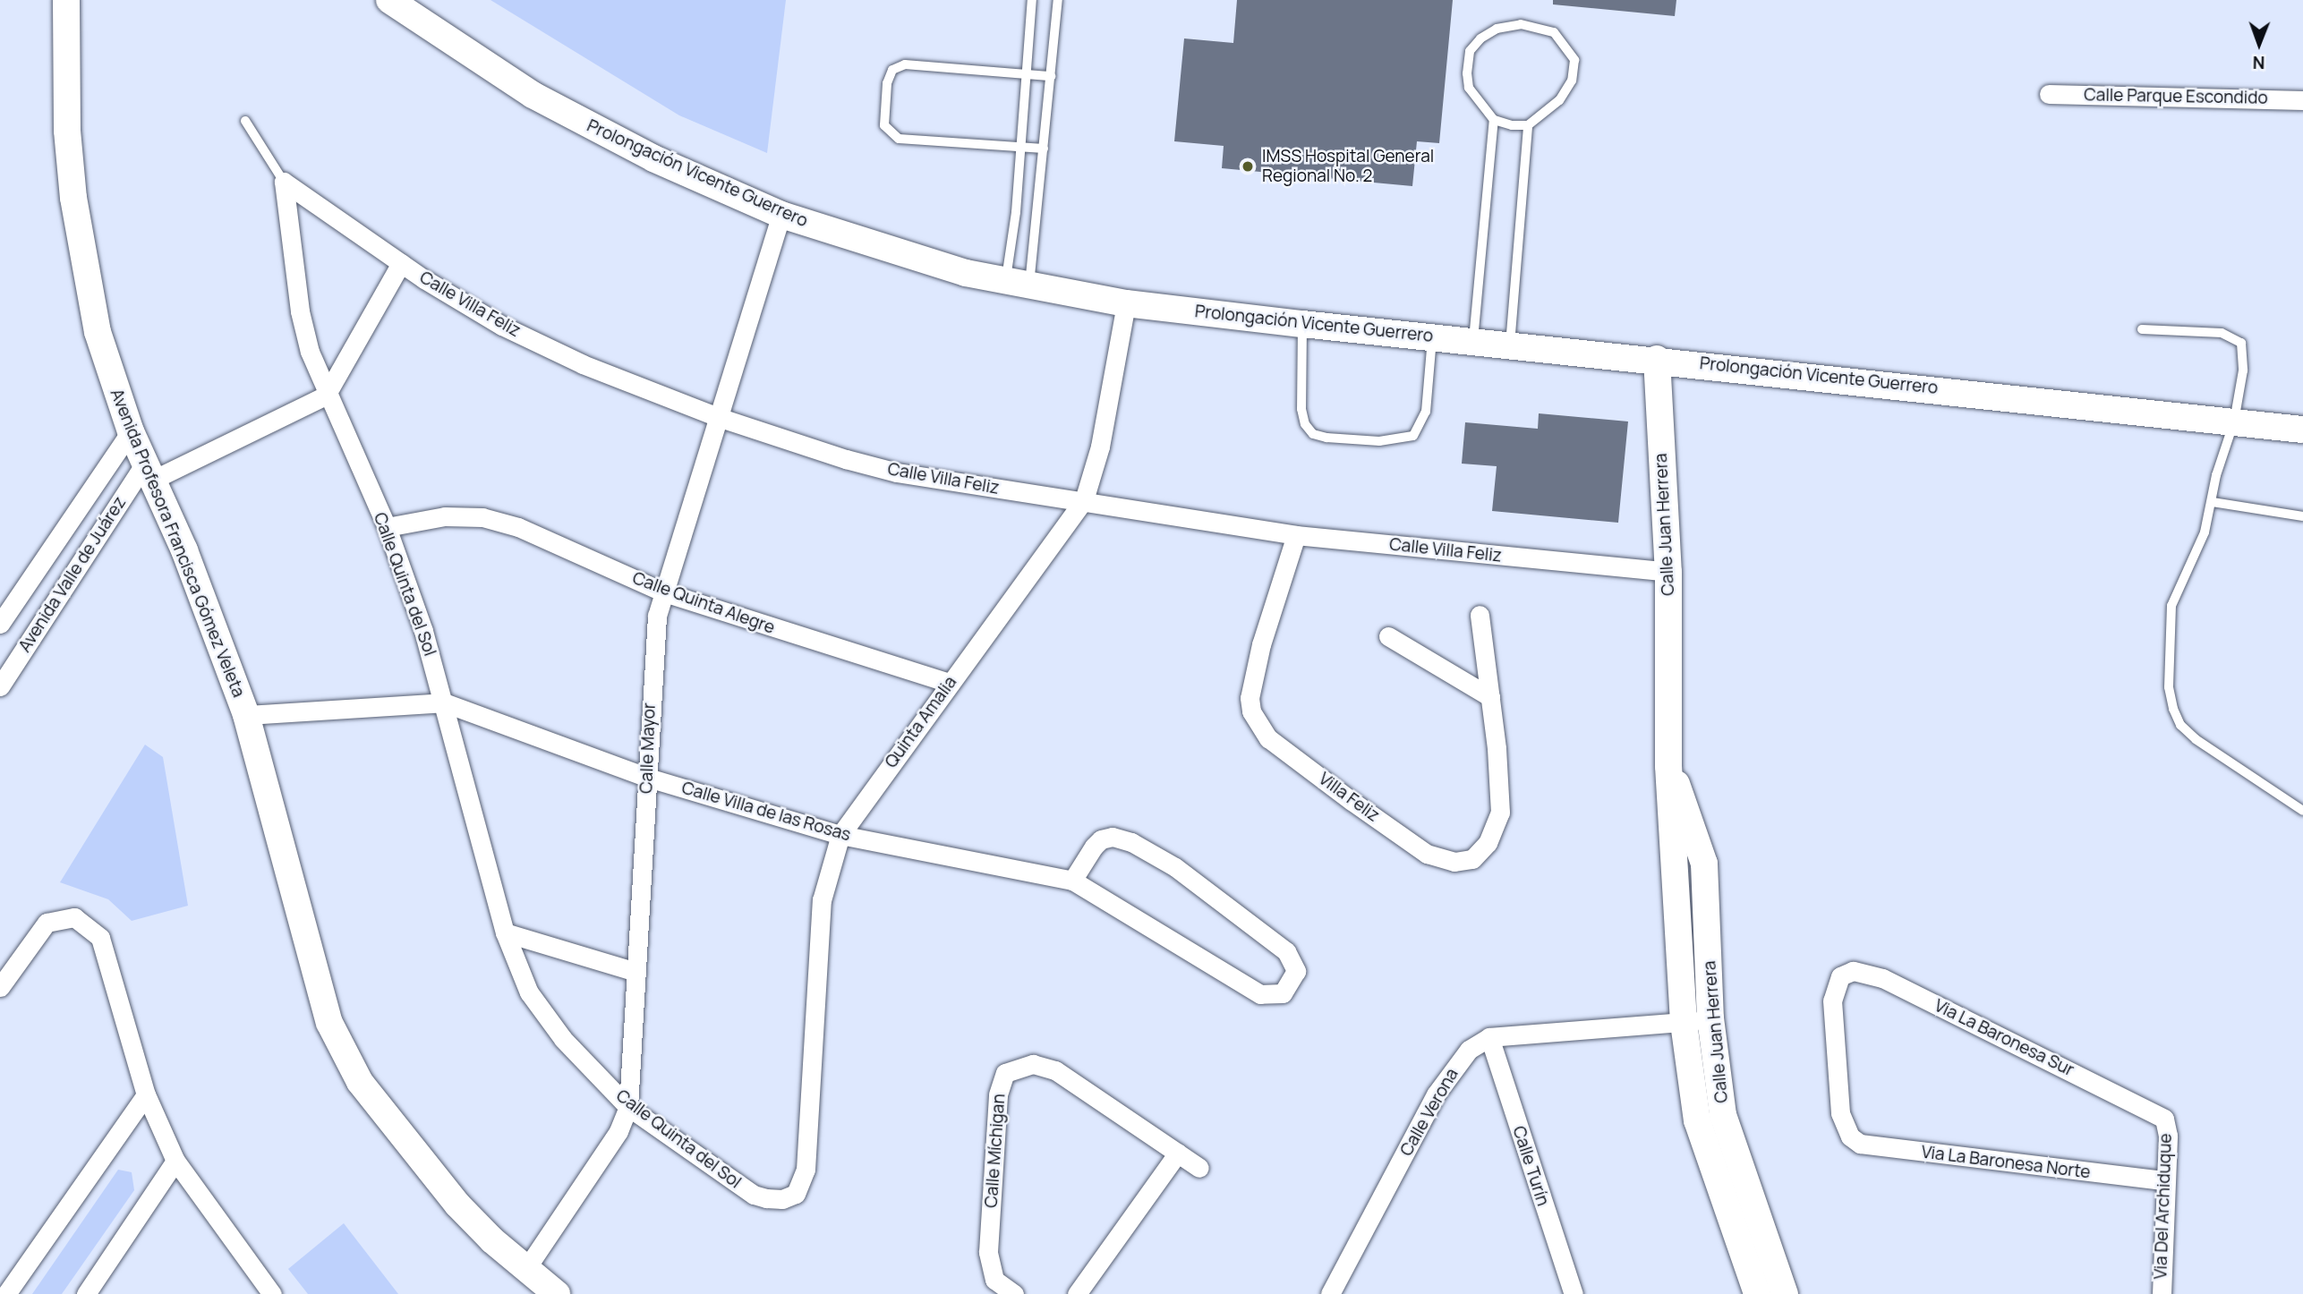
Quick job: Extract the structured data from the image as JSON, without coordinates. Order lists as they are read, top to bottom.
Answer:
{
  "streets": {
    "street": [
      "Calle Parque Escondido",
      "Prolongación Vicente Guerrero",
      "Calle Villa Feliz",
      "Calle Juan Herrera",
      "Avenida Profesora Francisca Gómez Veleta",
      "Avenida Valle de Juárez",
      "Calle Quinta del Sol",
      "Calle Quinta Alegre",
      "Quinta Amalia",
      "Calle Mayor",
      "Villa Feliz",
      "Calle Villa de las Rosas",
      "Via La Baronesa Sur",
      "Calle Verona",
      "Calle Míchigan",
      "Via La Baronesa Norte",
      "Calle Turín",
      "Via Del Archiduque"
    ]
  },
  "crossings": [
    ["Prolongación Vicente Guerrero", "Calle Juan Herrera"],
    ["Prolongación Vicente Guerrero", "Quinta Amalia"],
    ["Prolongación Vicente Guerrero", "Calle Mayor"],
    ["Calle Villa Feliz", "Calle Juan Herrera"],
    ["Calle Villa Feliz", "Calle Quinta del Sol"],
    ["Calle Villa Feliz", "Quinta Amalia"],
    ["Calle Villa Feliz", "Calle Mayor"],
    ["Calle Villa Feliz", "Villa Feliz"],
    ["Avenida Profesora Francisca Gómez Veleta", "Avenida Valle de Juárez"],
    ["Avenida Profesora Francisca Gómez Veleta", "Calle Mayor"],
    ["Avenida Profesora Francisca Gómez Veleta", "Calle Villa de las Rosas"],
    ["Calle Quinta del Sol", "Calle Quinta Alegre"],
    ["Calle Quinta del Sol", "Quinta Amalia"],
    ["Calle Quinta del Sol", "Calle Mayor"],
    ["Calle Quinta del Sol", "Calle Villa de las Rosas"],
    ["Calle Quinta Alegre", "Quinta Amalia"],
    ["Calle Quinta Alegre", "Calle Mayor"],
    ["Quinta Amalia", "Calle Villa de las Rosas"],
    ["Calle Mayor", "Calle Villa de las Rosas"],
    ["Via La Baronesa Sur", "Via La Baronesa Norte"],
    ["Via La Baronesa Sur", "Via Del Archiduque"],
    ["Calle Verona", "Calle Turín"],
    ["Via La Baronesa Norte", "Via Del Archiduque"]
  ],
  "places": ["IMSS Hospital General Regional No. 2"],
  "north": "bottom"
}
